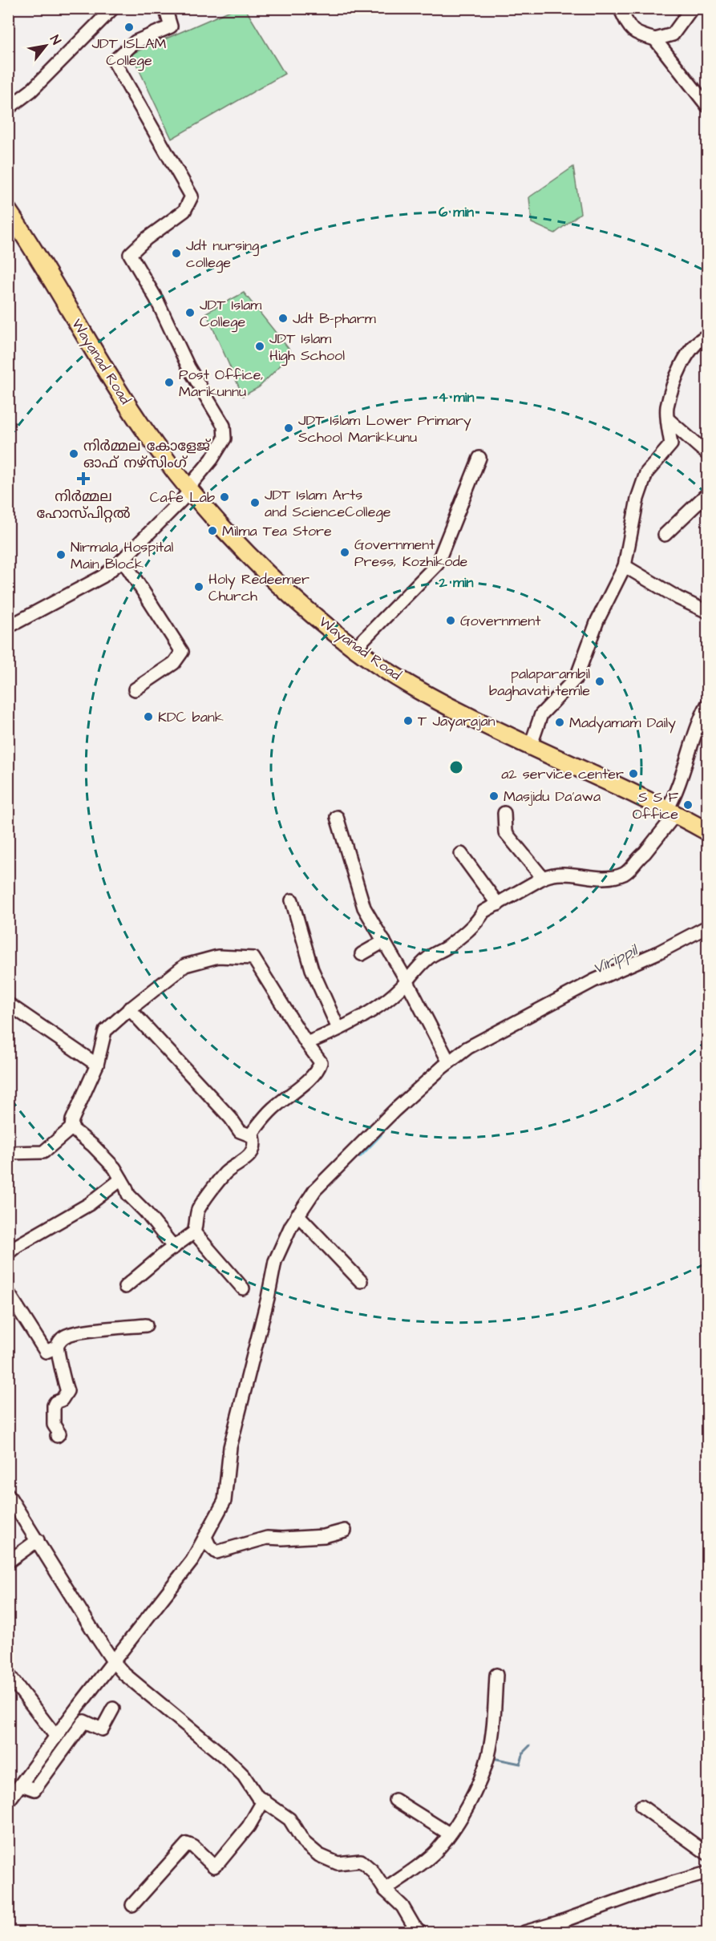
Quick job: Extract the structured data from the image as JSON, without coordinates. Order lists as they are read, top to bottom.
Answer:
{
  "streets": {
    "highway": ["Wayanad Road"]
  },
  "water": ["Virippil"],
  "places": {
    "other": [
      "JDT ISLAM College",
      "Jdt nursing college",
      "JDT Islam College",
      "Jdt B-pharm",
      "JDT Islam High School",
      "Post Office, Marikunnu",
      "JDT Islam Lower Primary School Marikkunu",
      "നിർമ്മല കോളേജ് ഓഫ് നഴ്സിംഗ്",
      "Cafe Lab",
      "JDT Islam Arts and ScienceCollege",
      "Milma Tea Store",
      "Government Press, Kozhikode",
      "Nirmala Hospital Main Block",
      "Holy Redeemer Church",
      "Government",
      "palaparambil baghavati temle",
      "KDC bank",
      "T Jayarajan",
      "Madyamam Daily",
      "a2 service center",
      "Masjidu Da'awa",
      "S S F Office"
    ],
    "health": ["നിർമ്മല ഹോസ്പിറ്റൽ"]
  },
  "north": "top right",
  "rings": ["6 min", "4 min", "2 min"]
}
